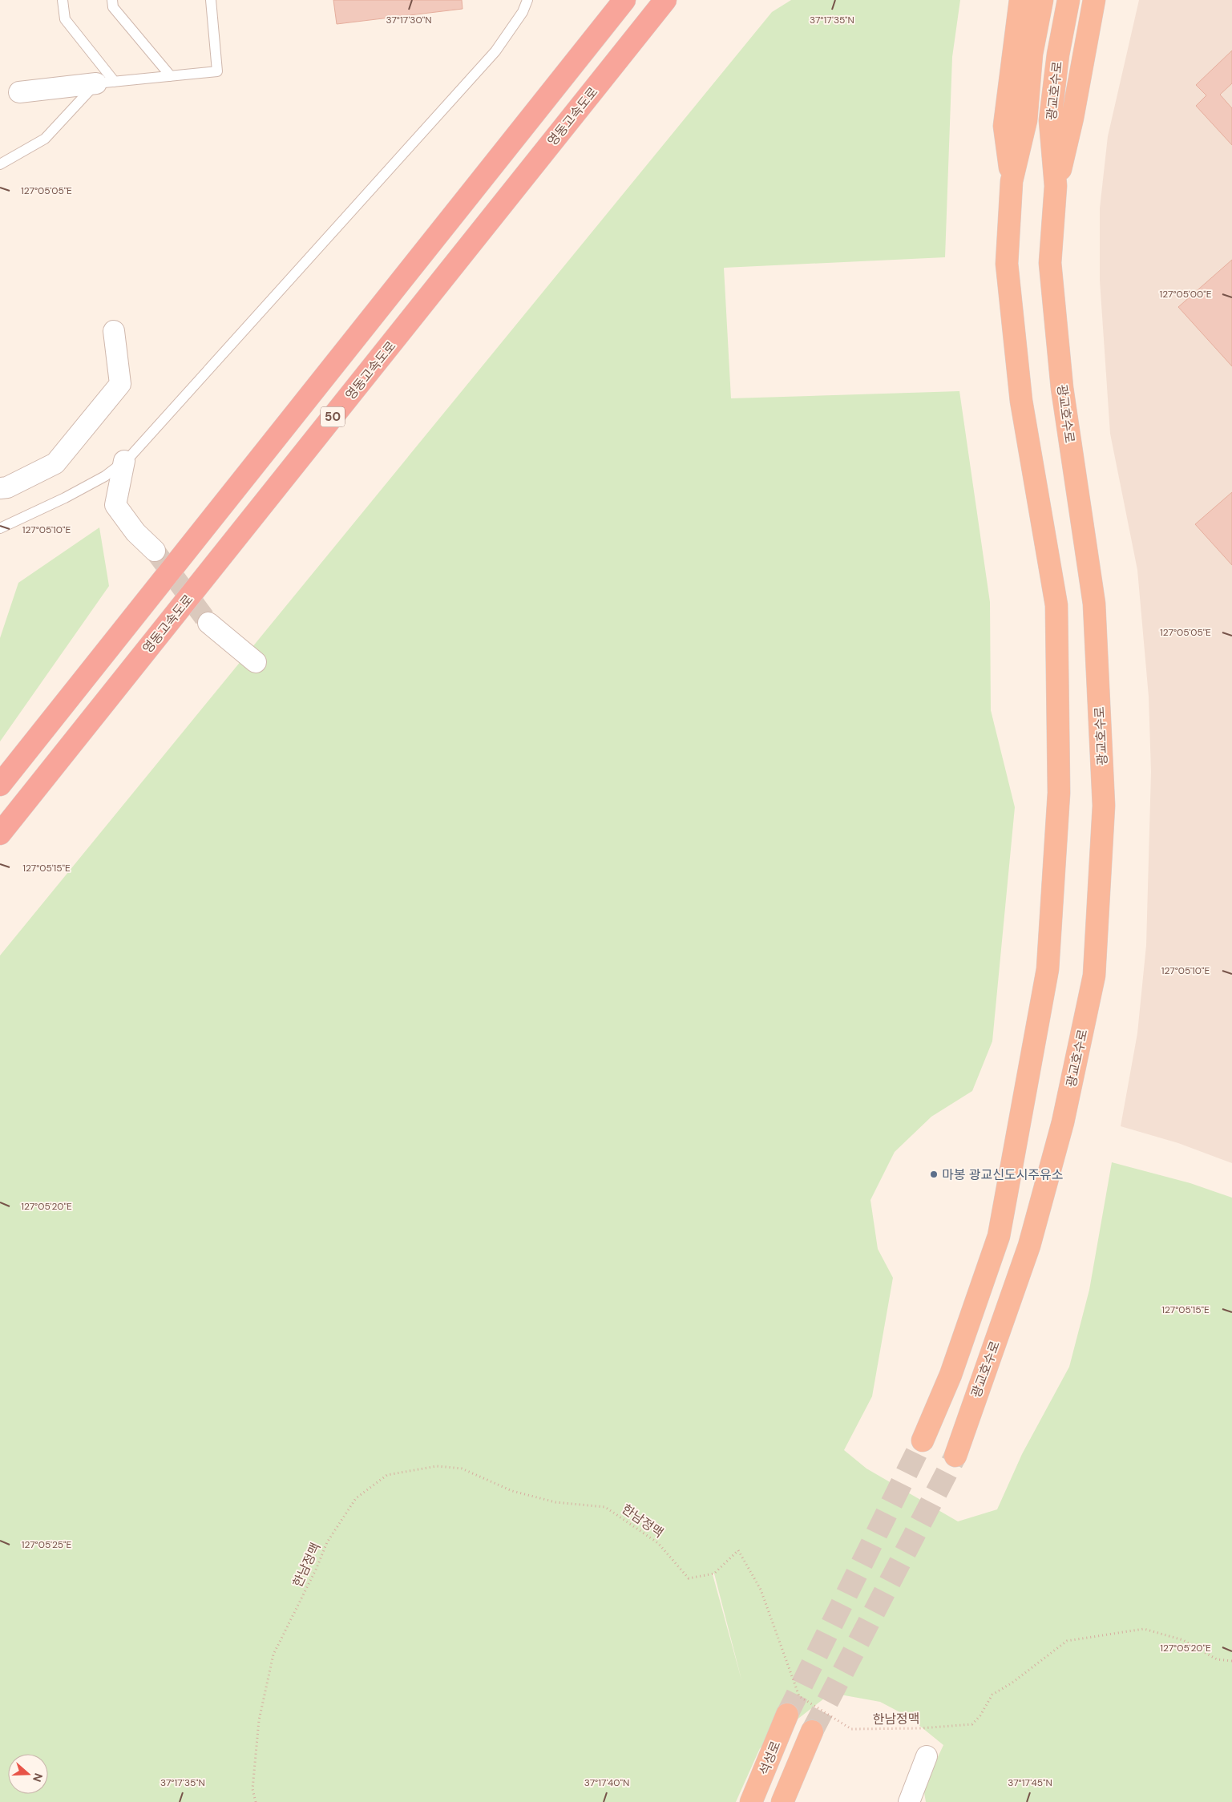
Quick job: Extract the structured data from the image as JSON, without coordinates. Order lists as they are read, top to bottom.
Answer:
{
  "streets": {
    "highway": [
      "광교호수로",
      "영동고속도로",
      "50",
      "석성로"
    ],
    "path": ["한남정맥"]
  },
  "places": ["마봉 광교신도시주유소"],
  "north": "right",
  "coordinates": [
    "37°17'30\"N",
    "37°17'35\"N",
    "127°05'05\"E",
    "127°05'00\"E",
    "127°05'10\"E",
    "127°05'15\"E",
    "127°05'20\"E",
    "127°05'25\"E",
    "37°17'40\"N",
    "37°17'45\"N"
  ]
}
